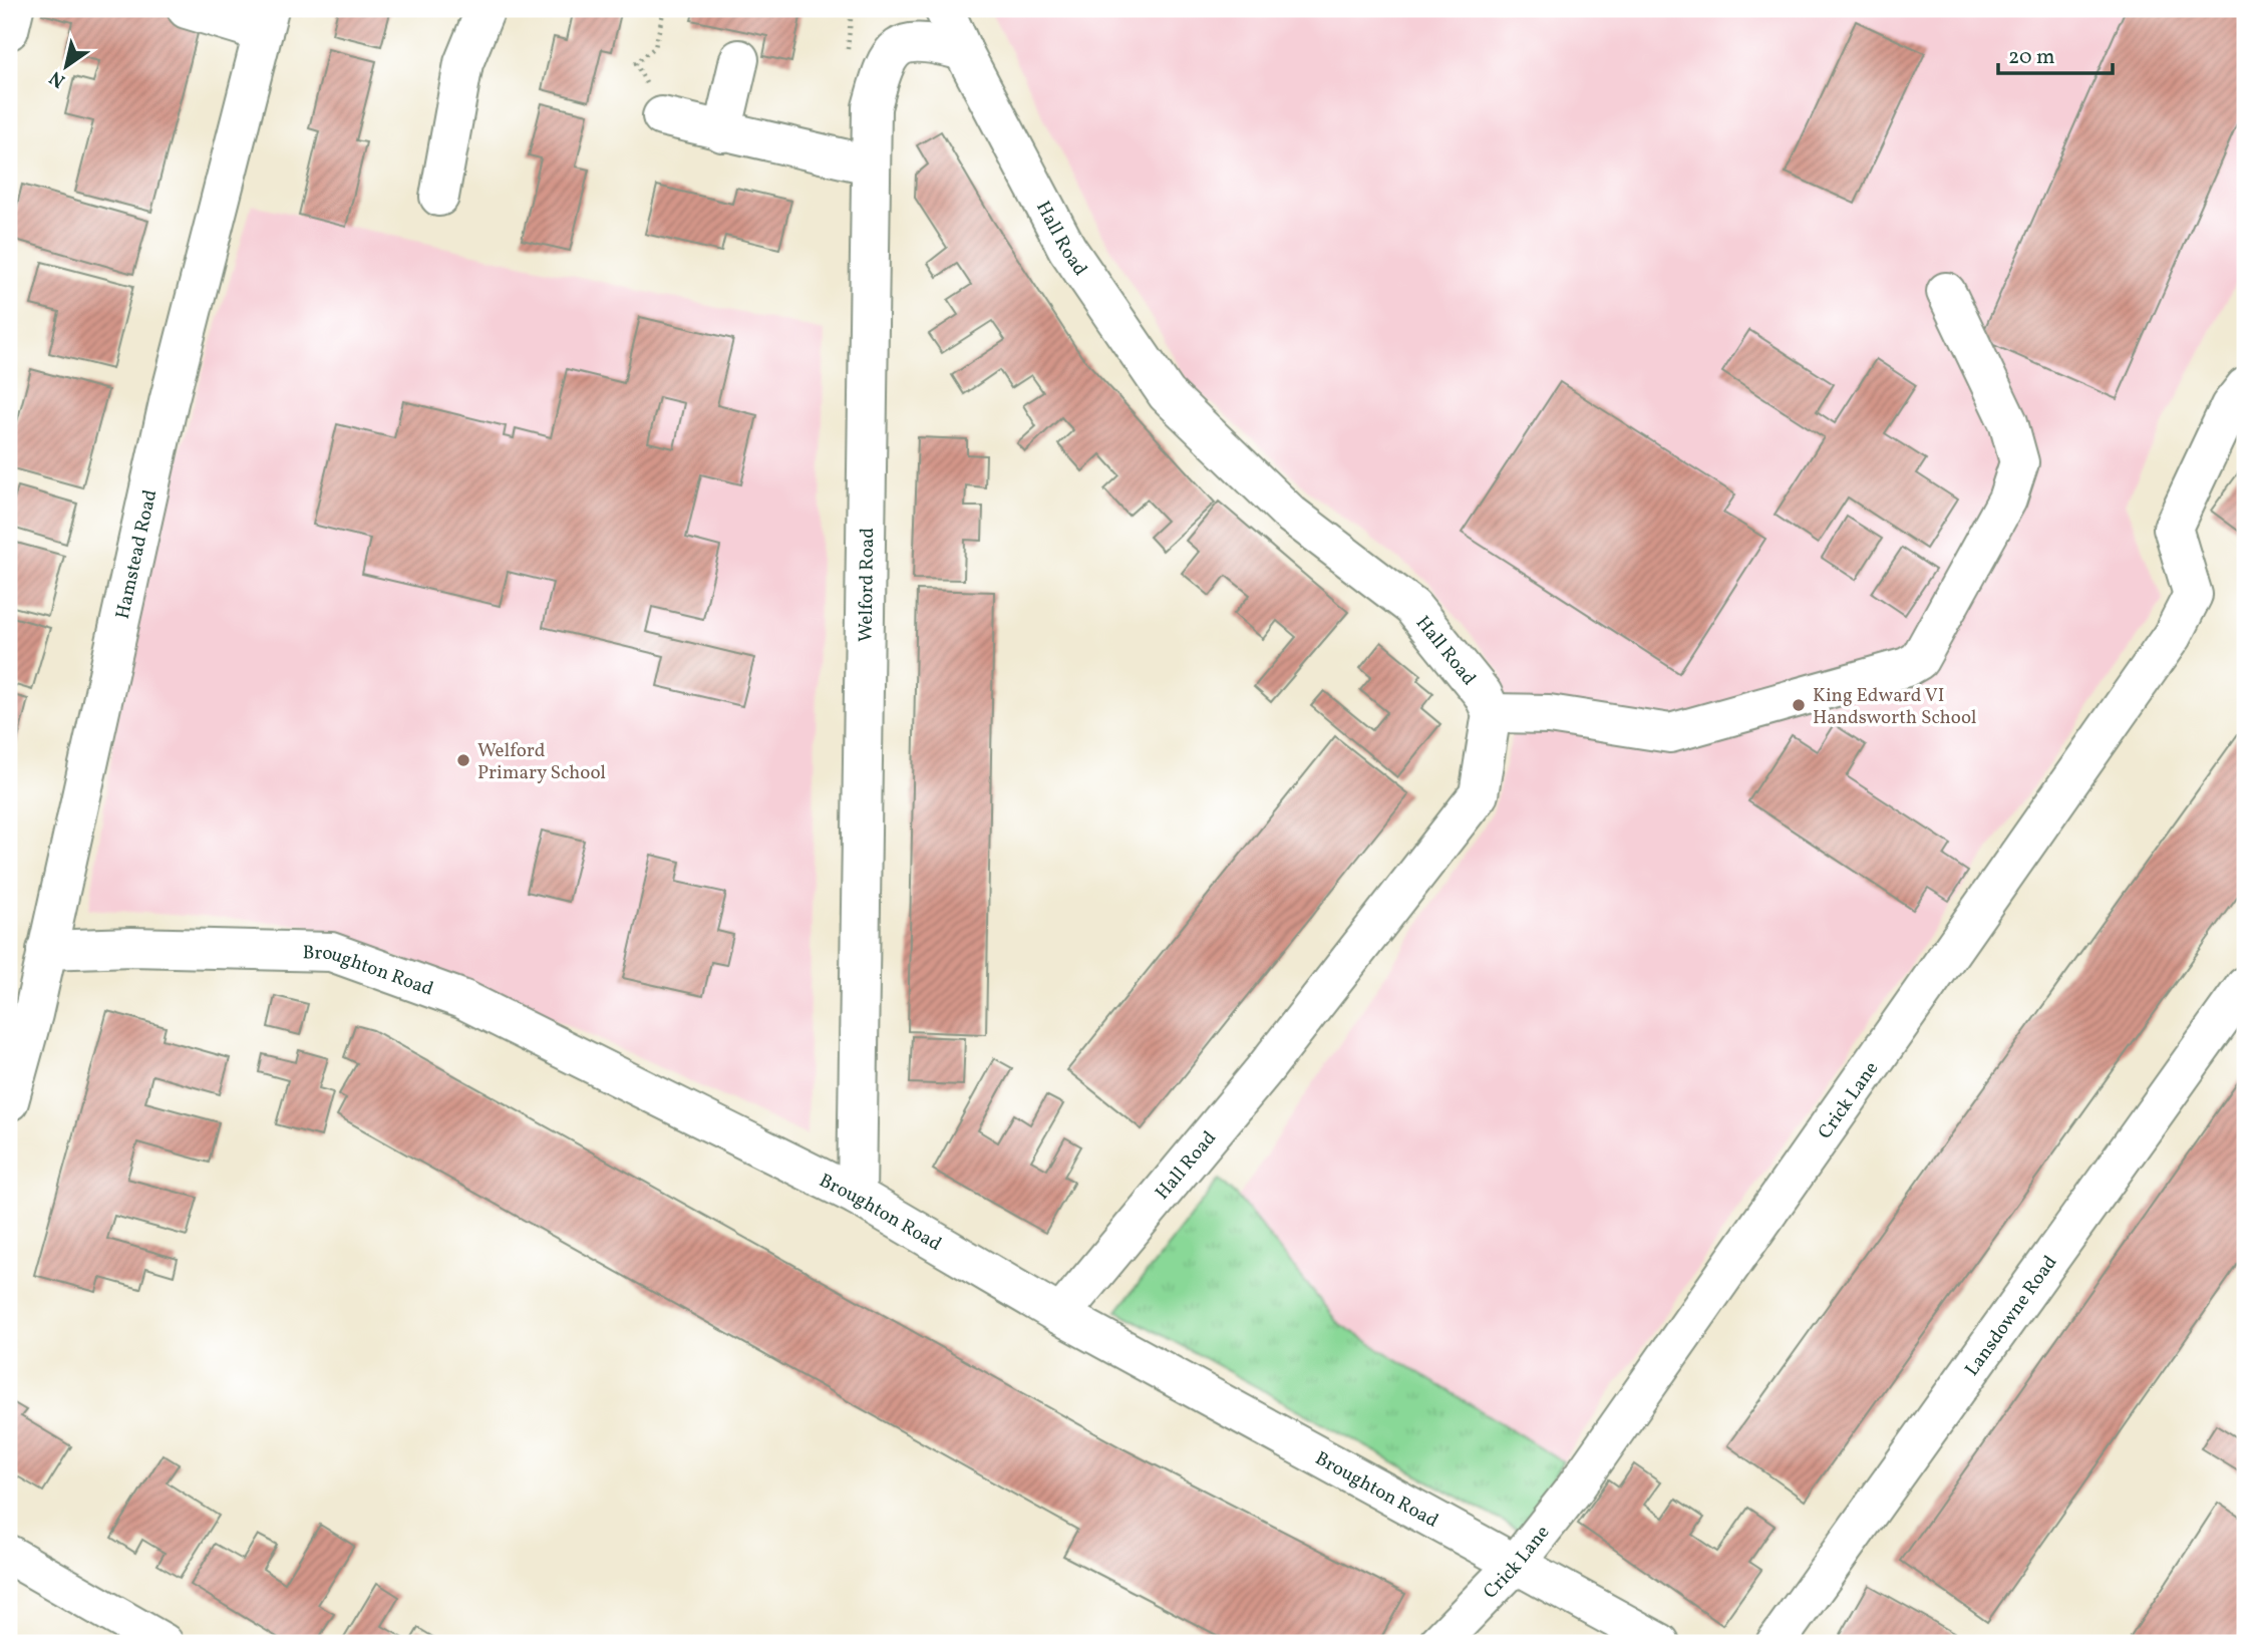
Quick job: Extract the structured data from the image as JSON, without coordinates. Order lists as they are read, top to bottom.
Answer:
{
  "streets": {
    "street": [
      "Hall Road",
      "Hamstead Road",
      "Welford Road",
      "Broughton Road",
      "Crick Lane",
      "Lansdowne Road"
    ]
  },
  "crossings": [
    ["Hall Road", "Welford Road"],
    ["Hall Road", "Broughton Road"],
    ["Hamstead Road", "Broughton Road"],
    ["Welford Road", "Broughton Road"],
    ["Broughton Road", "Crick Lane"]
  ],
  "places": ["King Edward VI Handsworth School", "Welford Primary School"],
  "scale_bar": "20 m",
  "north": "bottom left"
}
